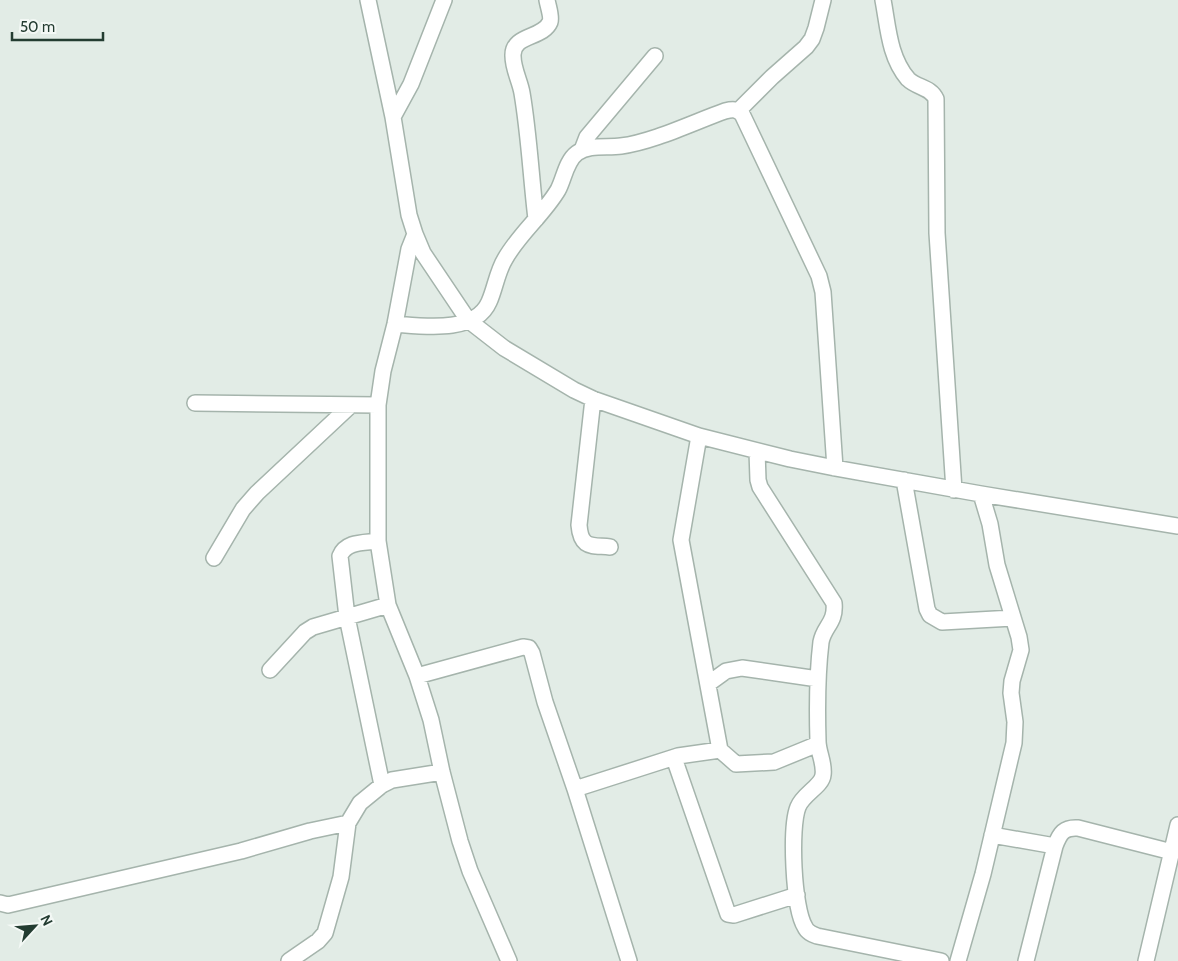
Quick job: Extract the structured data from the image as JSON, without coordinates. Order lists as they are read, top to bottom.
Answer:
{
  "scale_bar": "50 m",
  "north": "top right"
}
